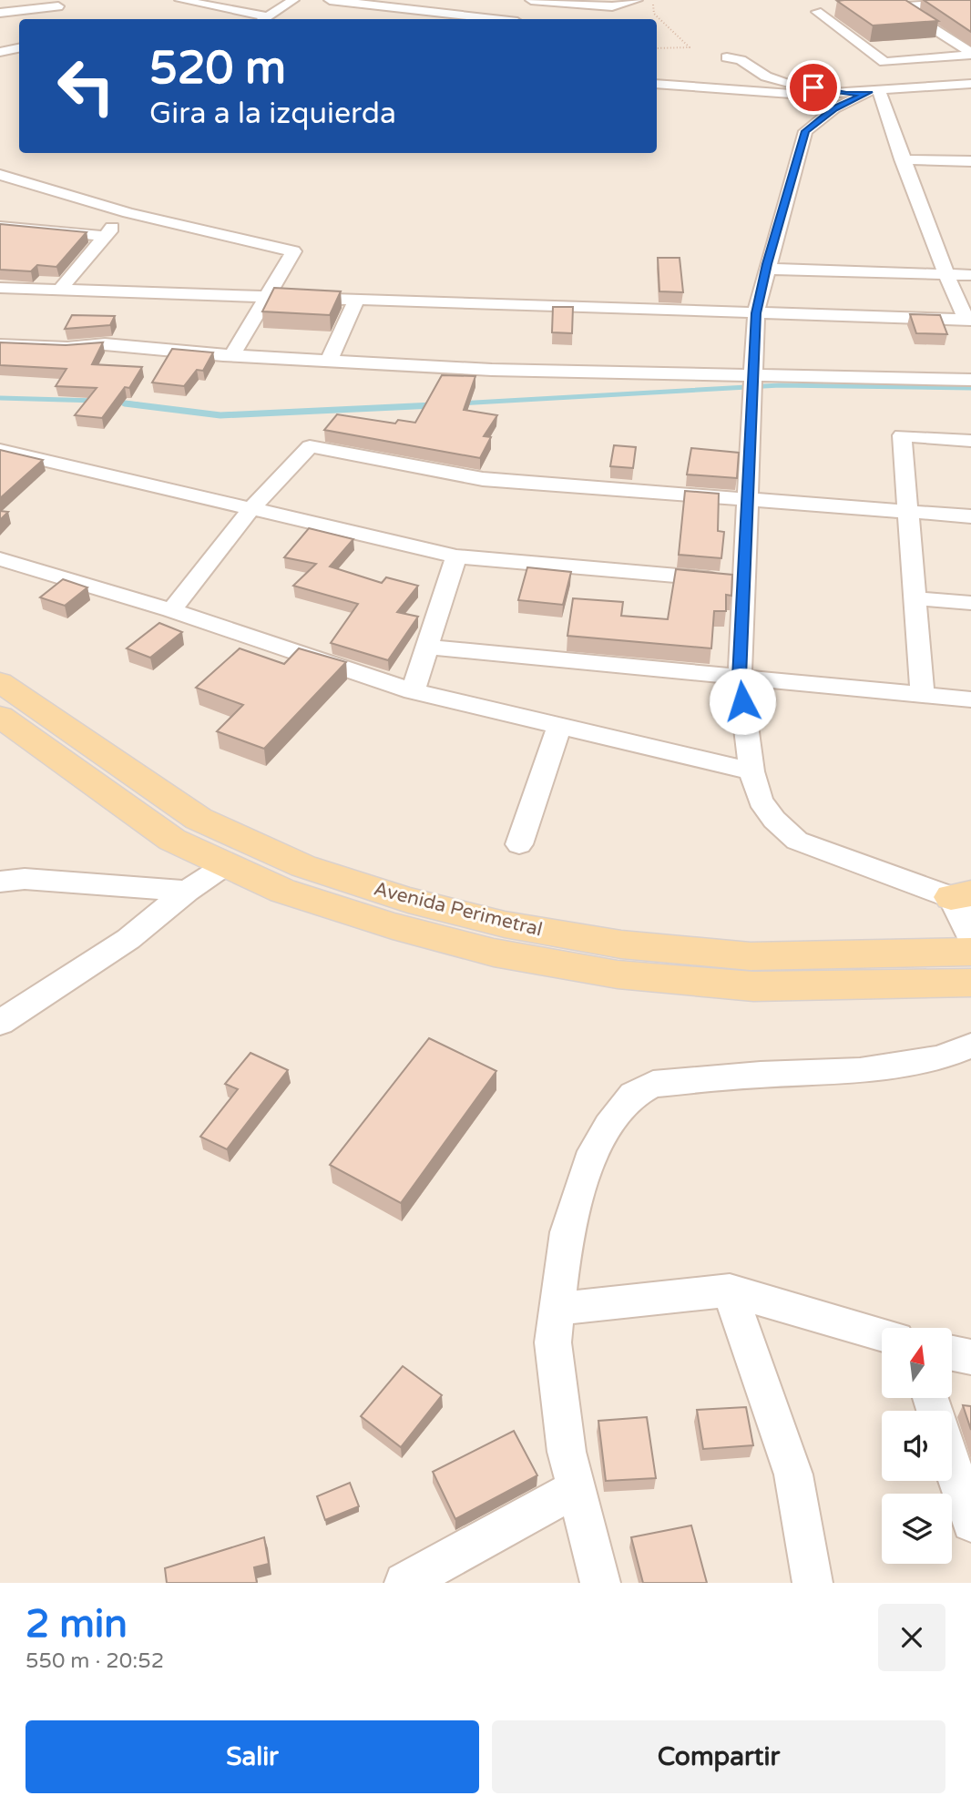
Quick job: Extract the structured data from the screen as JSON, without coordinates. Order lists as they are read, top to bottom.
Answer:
{
  "streets": {
    "main road": ["Avenida Perimetral"]
  },
  "north": "top",
  "page": {
    "turn": ["520 m", "Gira a la izquierda"],
    "heading": ["2 min", "550 m · 20:52"],
    "buttons": ["Salir", "Compartir"]
  }
}
